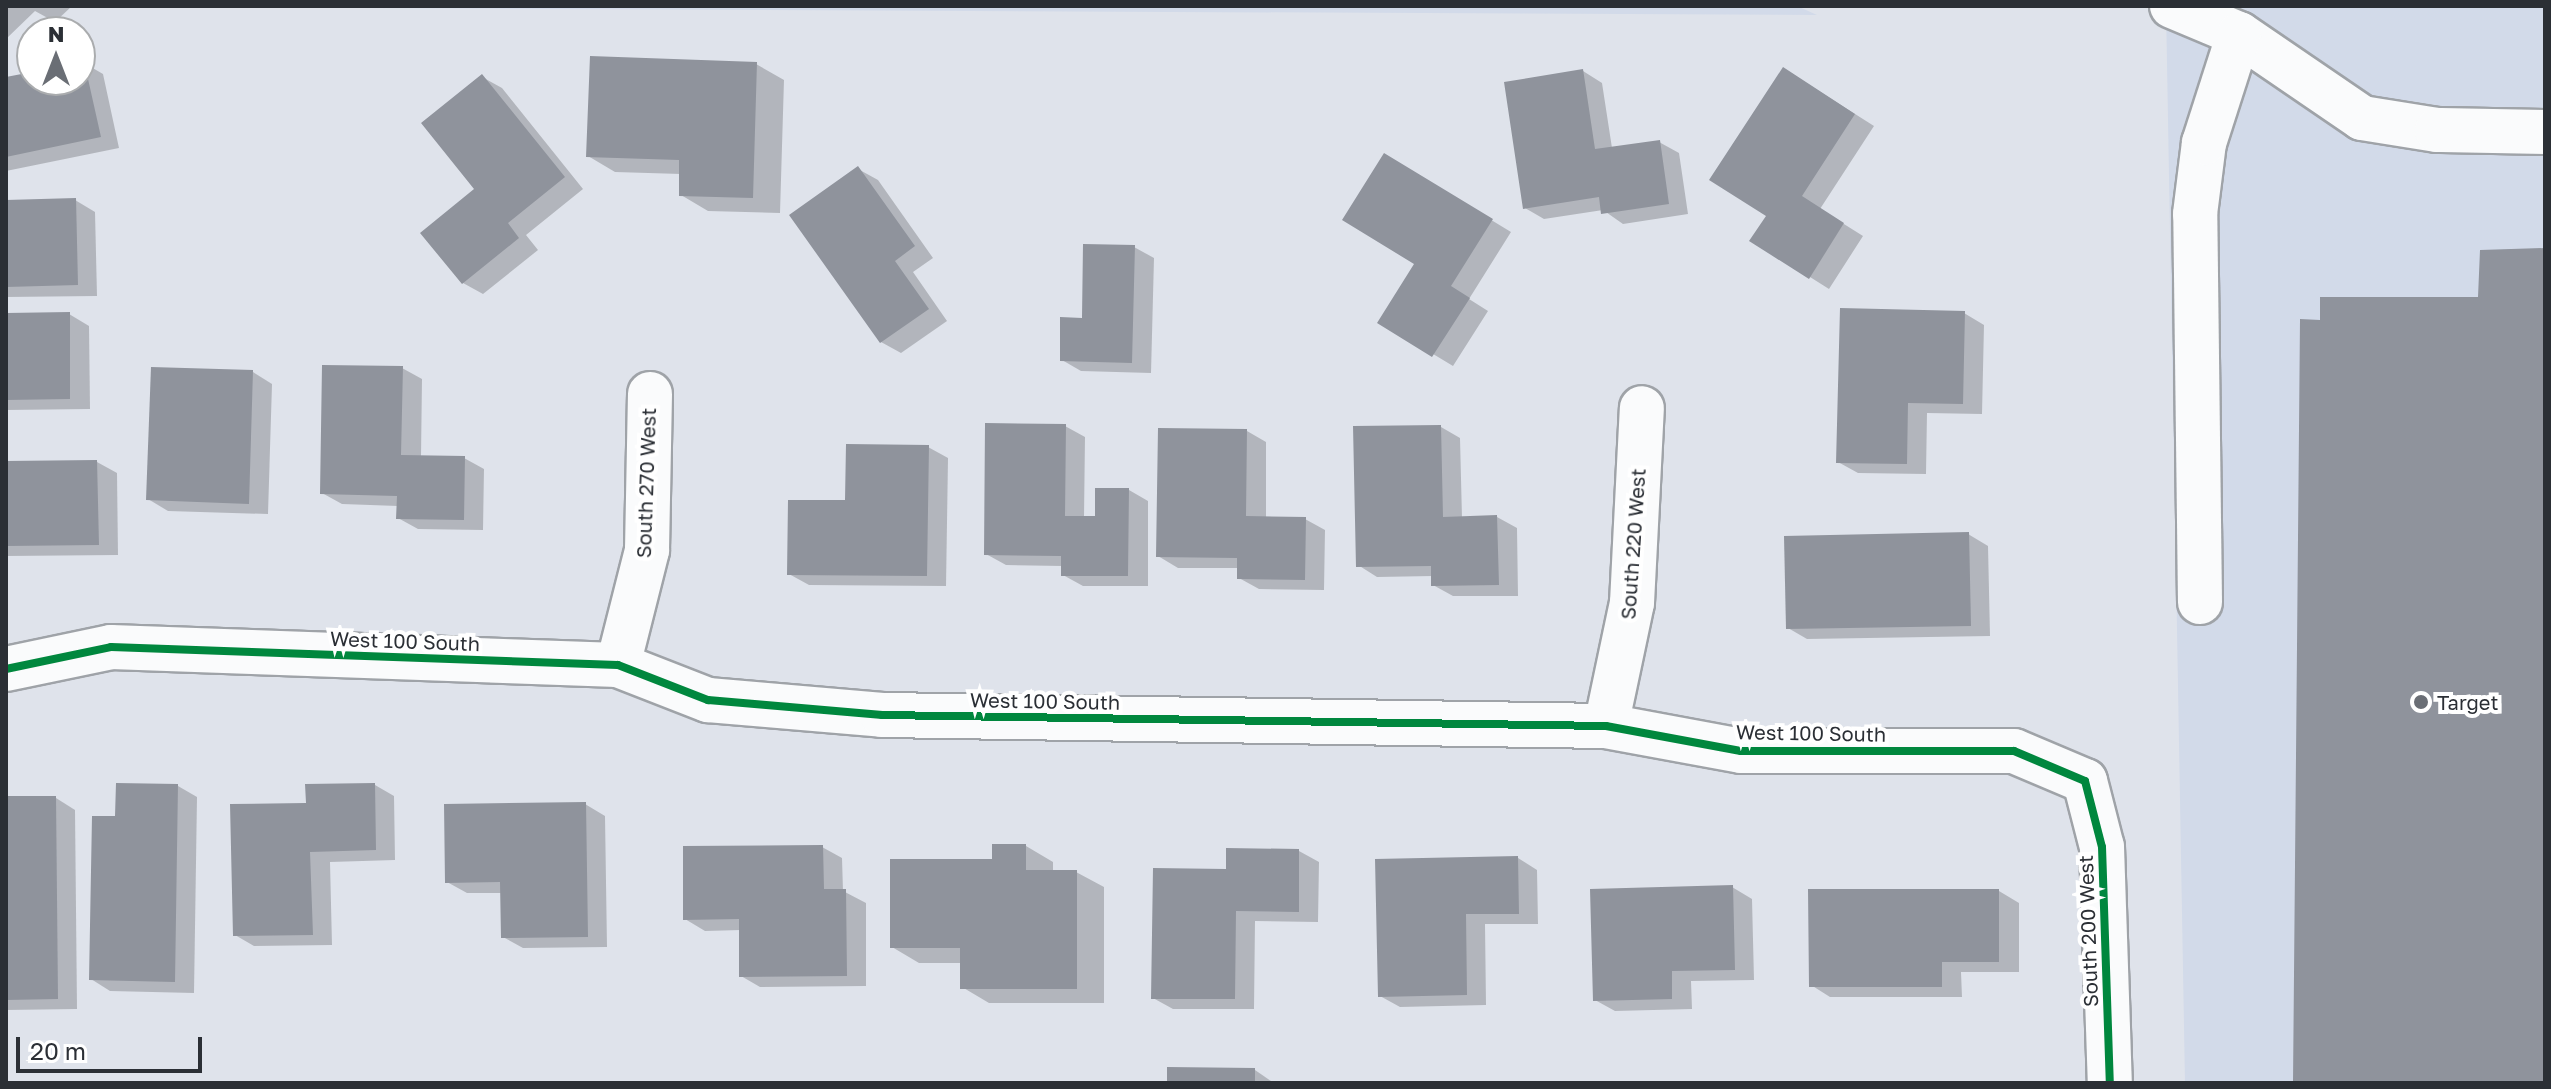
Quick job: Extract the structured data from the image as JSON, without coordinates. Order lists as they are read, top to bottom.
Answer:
{
  "streets": {
    "street": [
      "South 270 West",
      "South 220 West",
      "West 100 South",
      "South 200 West"
    ]
  },
  "crossings": [
    ["South 270 West", "West 100 South"],
    ["South 220 West", "West 100 South"],
    ["West 100 South", "South 200 West"]
  ],
  "places": ["Target"],
  "scale_bar": "20 m",
  "north": "top"
}
